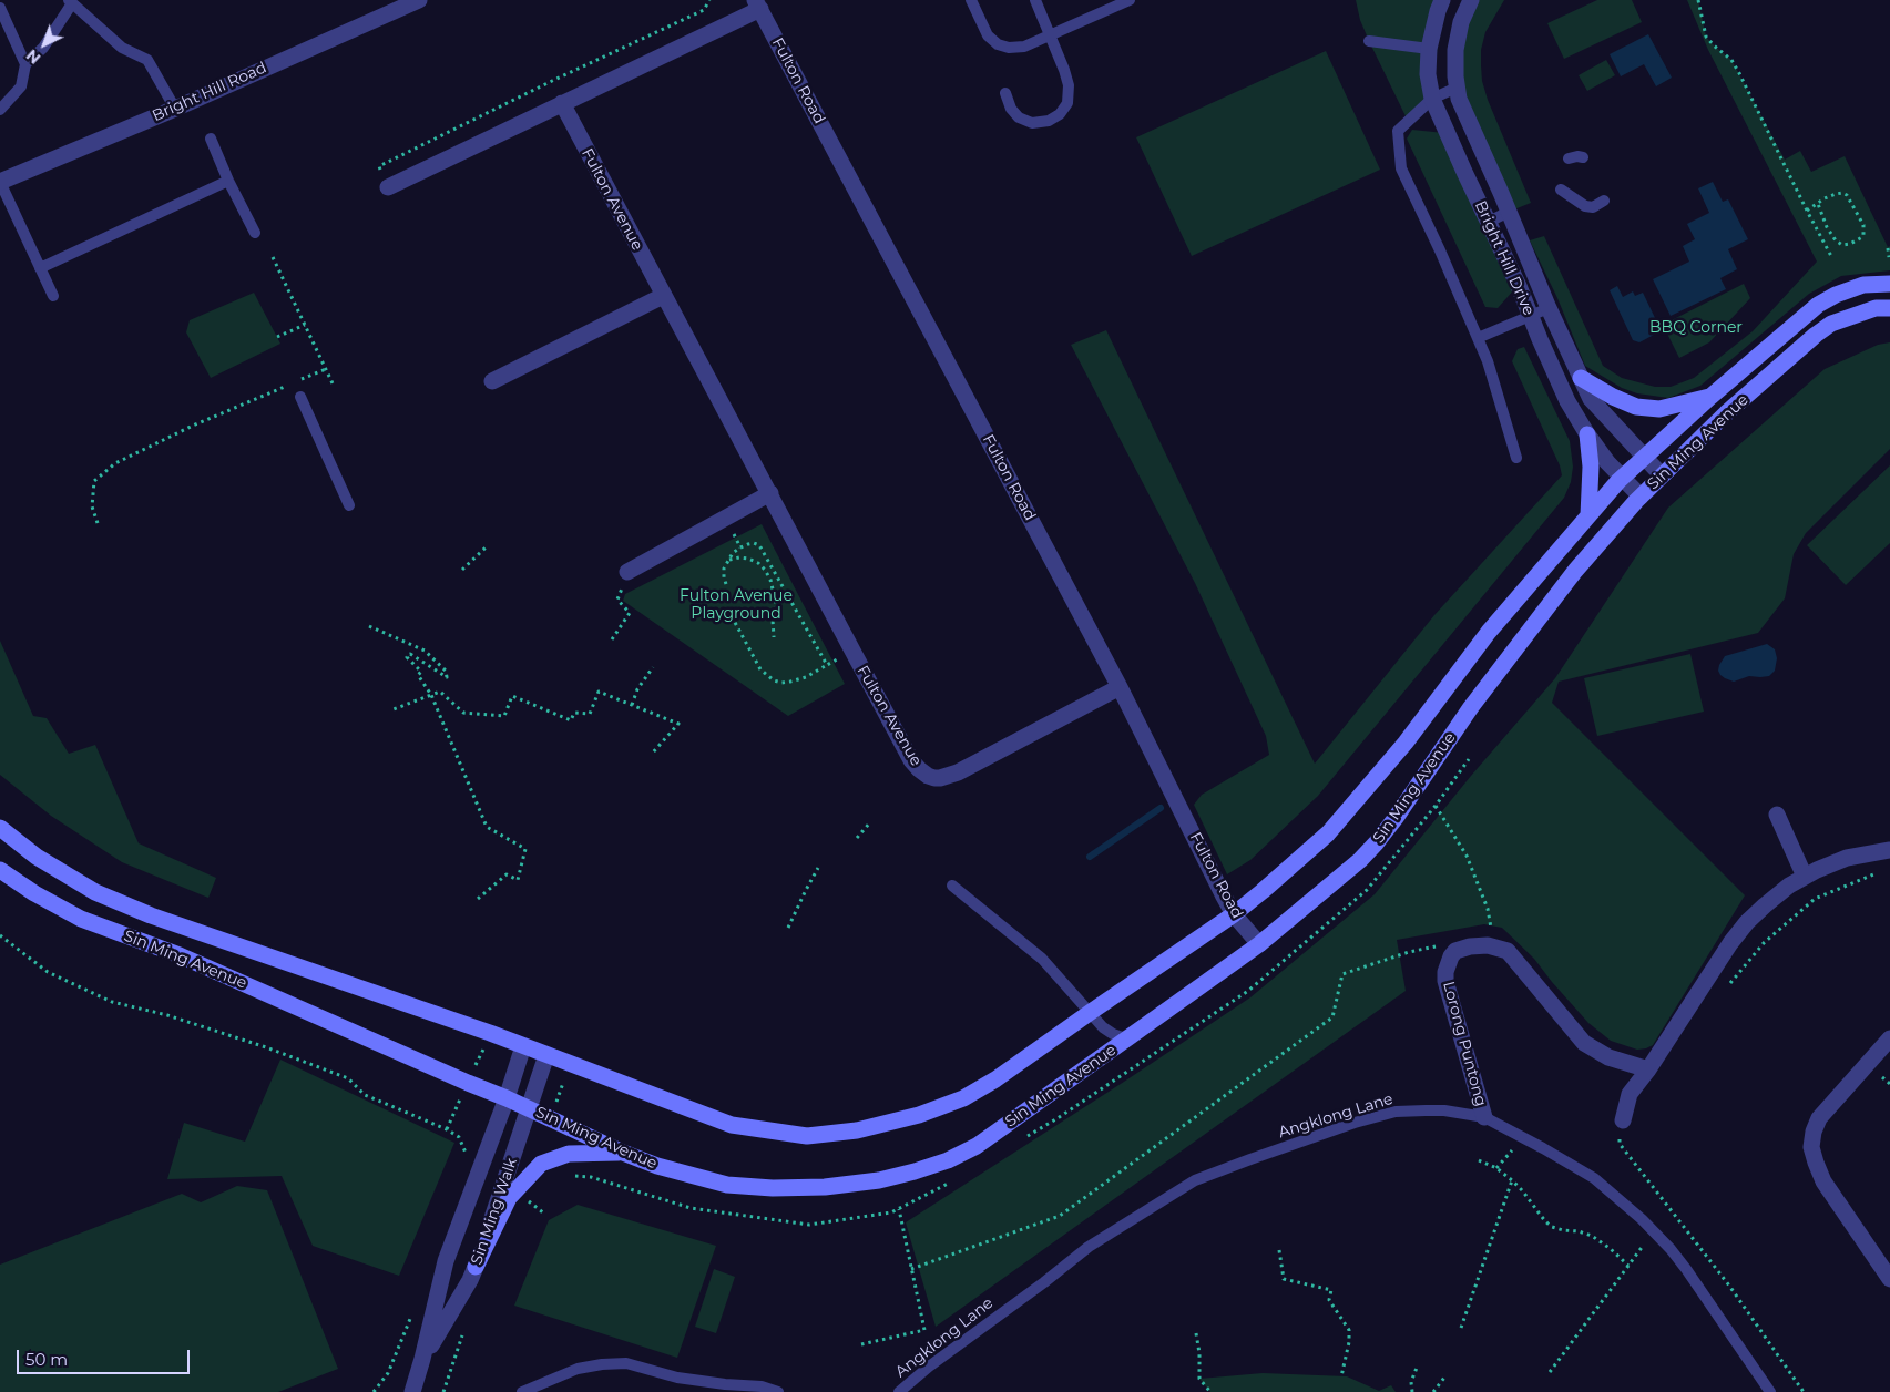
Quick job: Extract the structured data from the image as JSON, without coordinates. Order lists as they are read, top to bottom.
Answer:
{
  "streets": {
    "main road": ["Sin Ming Avenue"],
    "street": [
      "Fulton Road",
      "Bright Hill Road",
      "Fulton Avenue",
      "Bright Hill Drive",
      "Lorong Puntong",
      "Sin Ming Walk"
    ],
    "lane": ["Angklong Lane"]
  },
  "crossings": [
    ["Fulton Road", "Fulton Avenue"],
    ["Fulton Road", "Sin Ming Avenue"],
    ["Bright Hill Drive", "Sin Ming Avenue"],
    ["Sin Ming Avenue", "Sin Ming Walk"],
    ["Lorong Puntong", "Angklong Lane"]
  ],
  "parks": ["BBQ Corner", "Fulton Avenue Playground"],
  "scale_bar": "50 m",
  "north": "bottom left"
}
